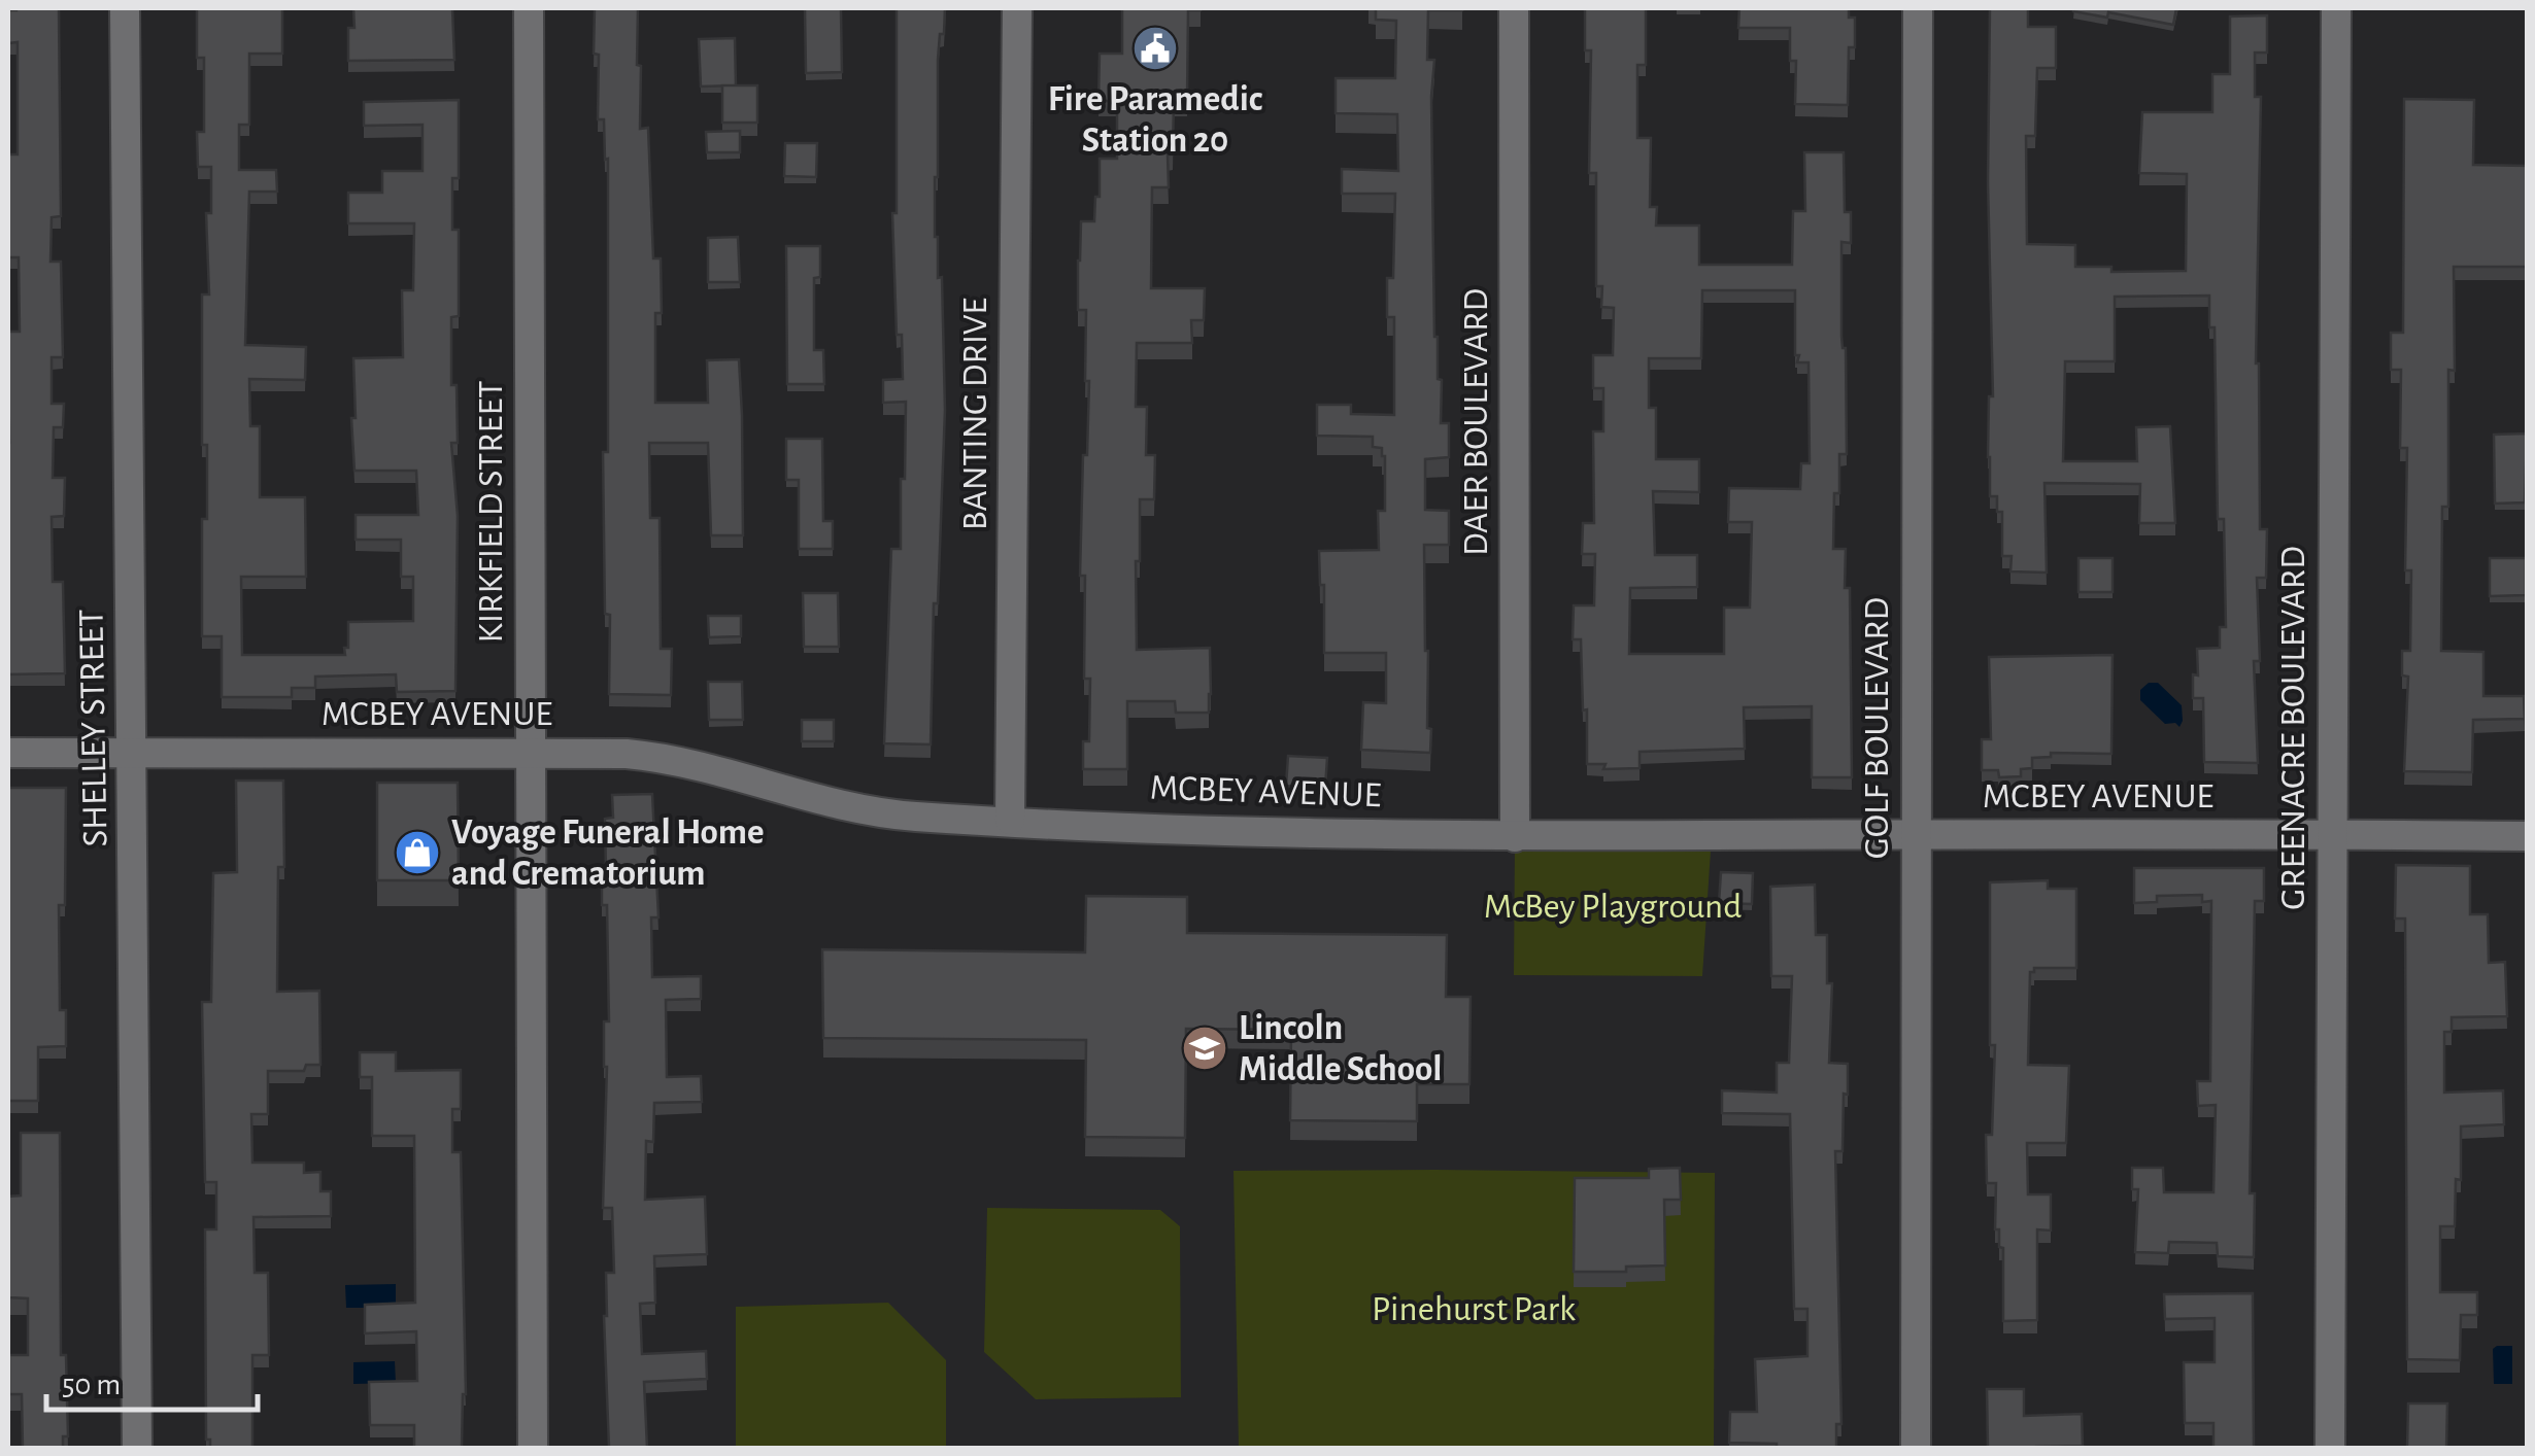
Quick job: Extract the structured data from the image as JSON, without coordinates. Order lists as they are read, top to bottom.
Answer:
{
  "streets": {
    "street": [
      "BANTING DRIVE",
      "DAER BOULEVARD",
      "KIRKFIELD STREET",
      "MCBEY AVENUE",
      "SHELLEY STREET",
      "GOLF BOULEVARD",
      "GREENACRE BOULEVARD"
    ]
  },
  "crossings": [
    ["BANTING DRIVE", "MCBEY AVENUE"],
    ["DAER BOULEVARD", "MCBEY AVENUE"],
    ["KIRKFIELD STREET", "MCBEY AVENUE"],
    ["MCBEY AVENUE", "SHELLEY STREET"],
    ["MCBEY AVENUE", "GOLF BOULEVARD"],
    ["MCBEY AVENUE", "GREENACRE BOULEVARD"]
  ],
  "parks": ["McBey Playground", "Pinehurst Park"],
  "places": {
    "public building": ["Fire Paramedic Station 20"],
    "shop": ["Voyage Funeral Home and Crematorium"],
    "school or university": ["Lincoln Middle School"]
  },
  "scale_bar": "50 m"
}
